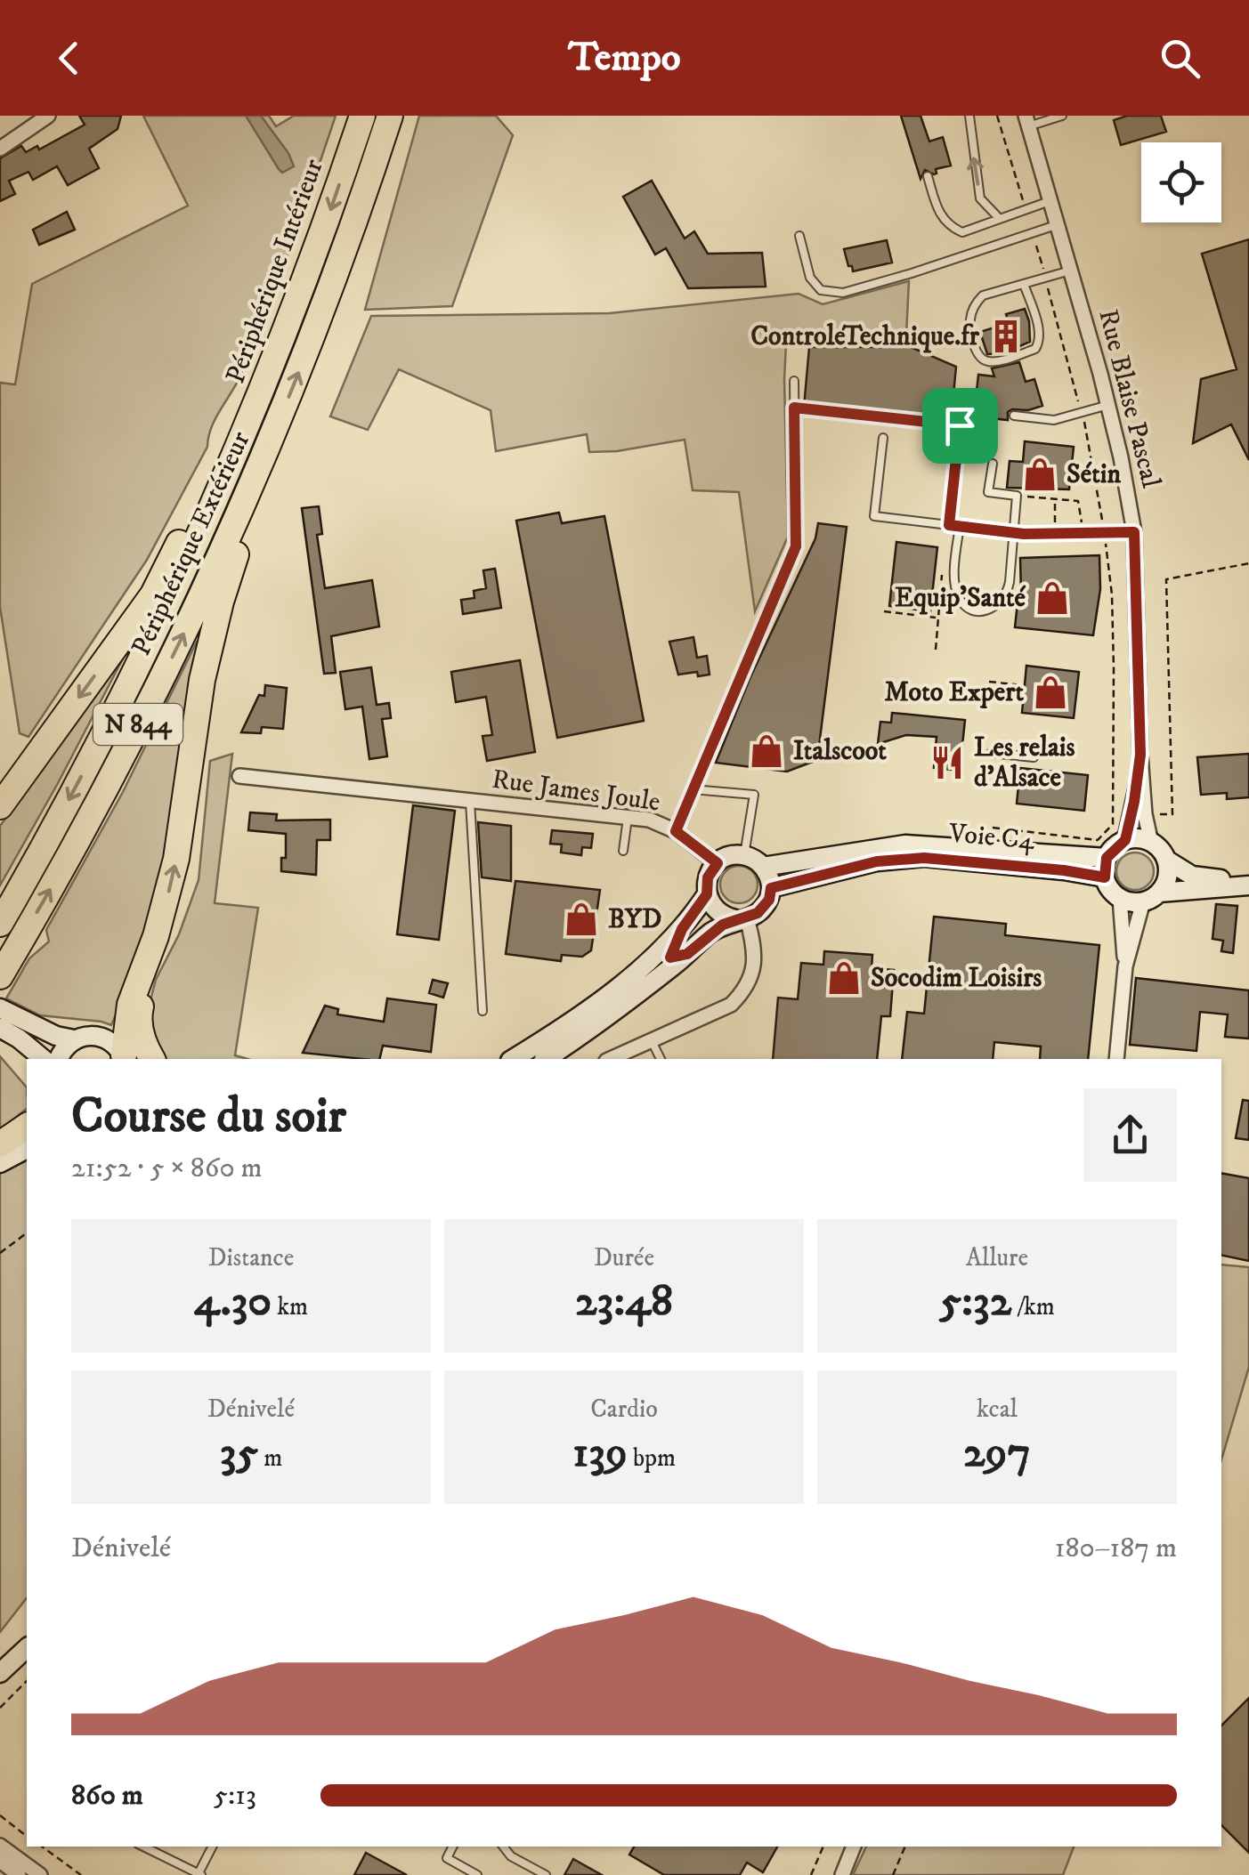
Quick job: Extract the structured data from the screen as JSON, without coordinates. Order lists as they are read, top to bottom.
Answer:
{
  "streets": {
    "highway": ["Périphérique Intérieur", "Périphérique Extérieur", "N 844"],
    "street": ["Rue Blaise Pascal", "Rue James Joule"],
    "lane": ["Voie C4"]
  },
  "places": {
    "building": ["ControleTechnique.fr"],
    "shop": [
      "Sétin",
      "Equip'Santé",
      "Moto Expert",
      "Italscoot",
      "BYD",
      "Socodim Loisirs"
    ],
    "restaurant": ["Les relais d'Alsace"]
  },
  "page": {
    "header": "Tempo",
    "heading": ["Course du soir", "21:52 · 5 × 860 m"],
    "stats": [
      ["Distance", "4.30 km"],
      ["Durée", "23:48"],
      ["Allure", "5:32 /km"],
      ["Dénivelé", "35 m"],
      ["Cardio", "139 bpm"],
      ["kcal", "297"]
    ],
    "chart": ["Dénivelé", "180–187 m"],
    "list": [
      {
        "name": "860 m",
        "note": "5:13"
      }
    ]
  }
}
